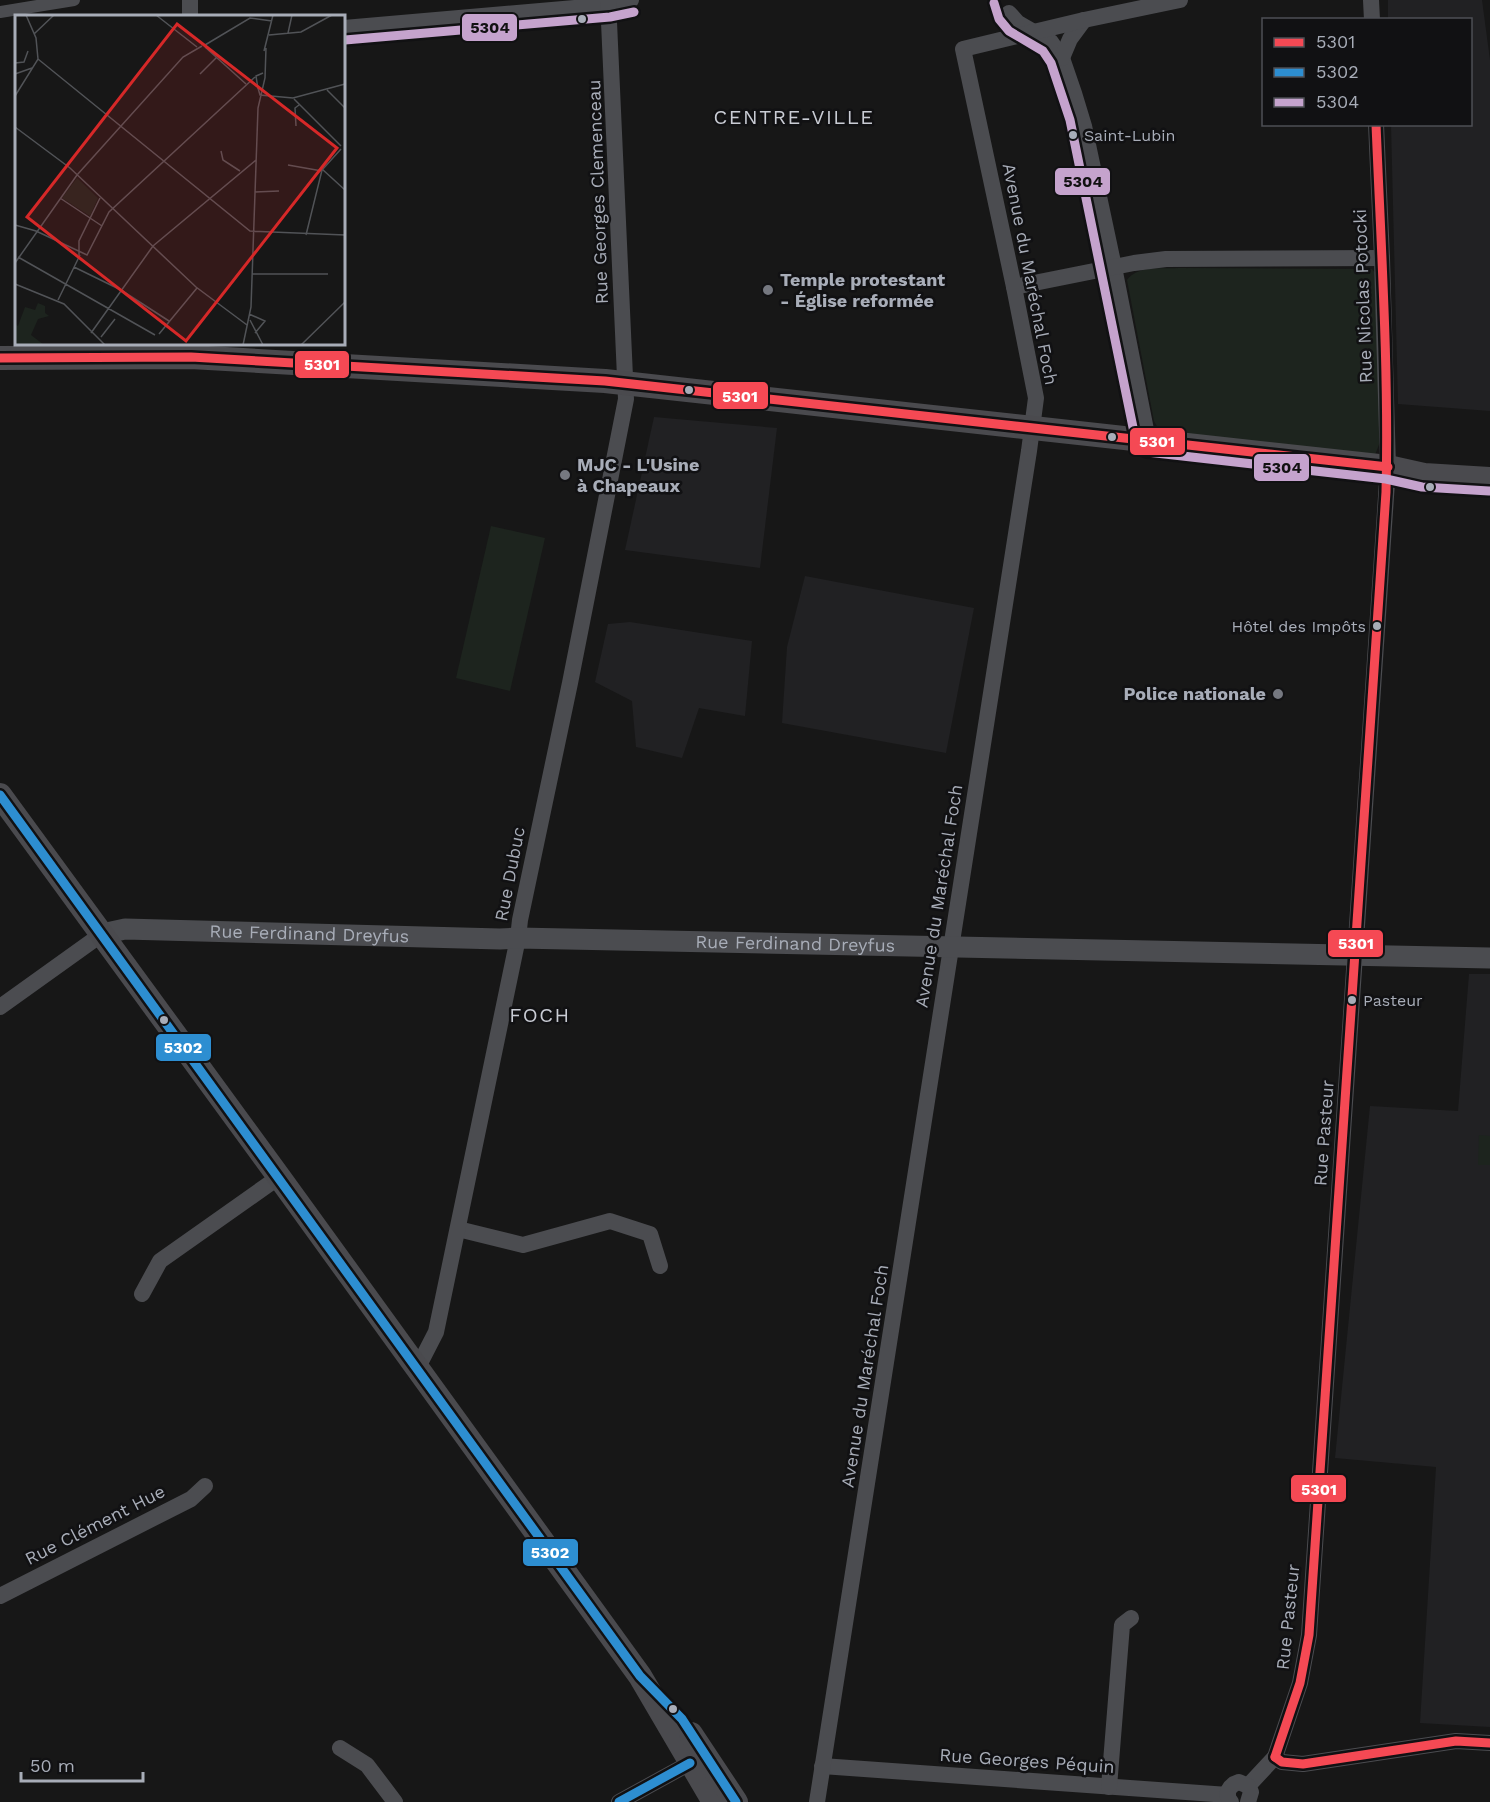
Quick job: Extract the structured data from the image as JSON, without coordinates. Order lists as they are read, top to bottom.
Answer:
{
  "streets": {
    "street": [
      "Rue Georges Clemenceau",
      "Avenue du Maréchal Foch",
      "Rue Nicolas Potocki",
      "Rue Dubuc",
      "Rue Ferdinand Dreyfus",
      "Rue Pasteur",
      "Rue Clément Hue",
      "Rue Georges Péquin"
    ]
  },
  "crossings": [
    ["Rue Georges Clemenceau", "Rue Dubuc"],
    ["Avenue du Maréchal Foch", "Rue Ferdinand Dreyfus"],
    ["Avenue du Maréchal Foch", "Rue Georges Péquin"],
    ["Rue Nicolas Potocki", "Rue Pasteur"],
    ["Rue Dubuc", "Rue Ferdinand Dreyfus"],
    ["Rue Ferdinand Dreyfus", "Rue Pasteur"]
  ],
  "districts": ["CENTRE-VILLE", "FOCH"],
  "places": [
    "Saint-Lubin",
    "Temple protestant - Église reformée",
    "MJC - L'Usine à Chapeaux",
    "Hôtel des Impôts",
    "Police nationale",
    "Pasteur"
  ],
  "lines": ["transit line 5304", "transit line 5301", "transit line 5302"],
  "legend": ["5301", "5302", "5304"],
  "scale_bar": "50 m"
}
